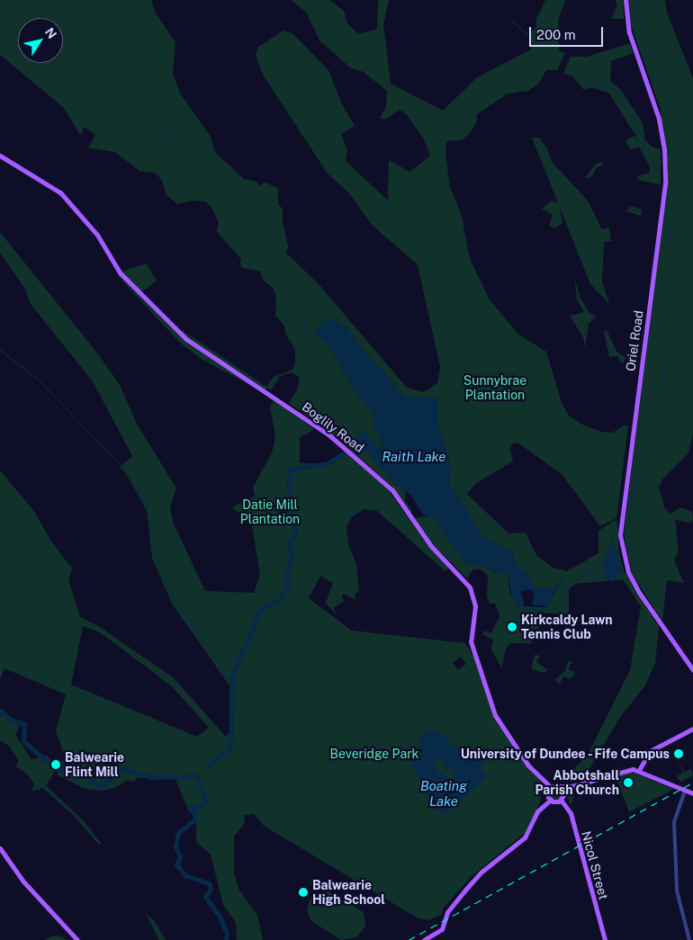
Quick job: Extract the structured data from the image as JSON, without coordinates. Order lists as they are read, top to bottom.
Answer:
{
  "streets": {
    "main road": ["Oriel Road", "Boglily Road", "Nicol Street"]
  },
  "crossings": [
    ["Boglily Road", "Nicol Street"]
  ],
  "water": ["Raith Lake", "Boating Lake"],
  "parks": ["Sunnybrae Plantation", "Datie Mill Plantation", "Beveridge Park"],
  "places": [
    "Kirkcaldy Lawn Tennis Club",
    "University of Dundee - Fife Campus",
    "Balwearie Flint Mill",
    "Abbotshall Parish Church",
    "Balwearie High School"
  ],
  "scale_bar": "200 m",
  "north": "top right"
}
